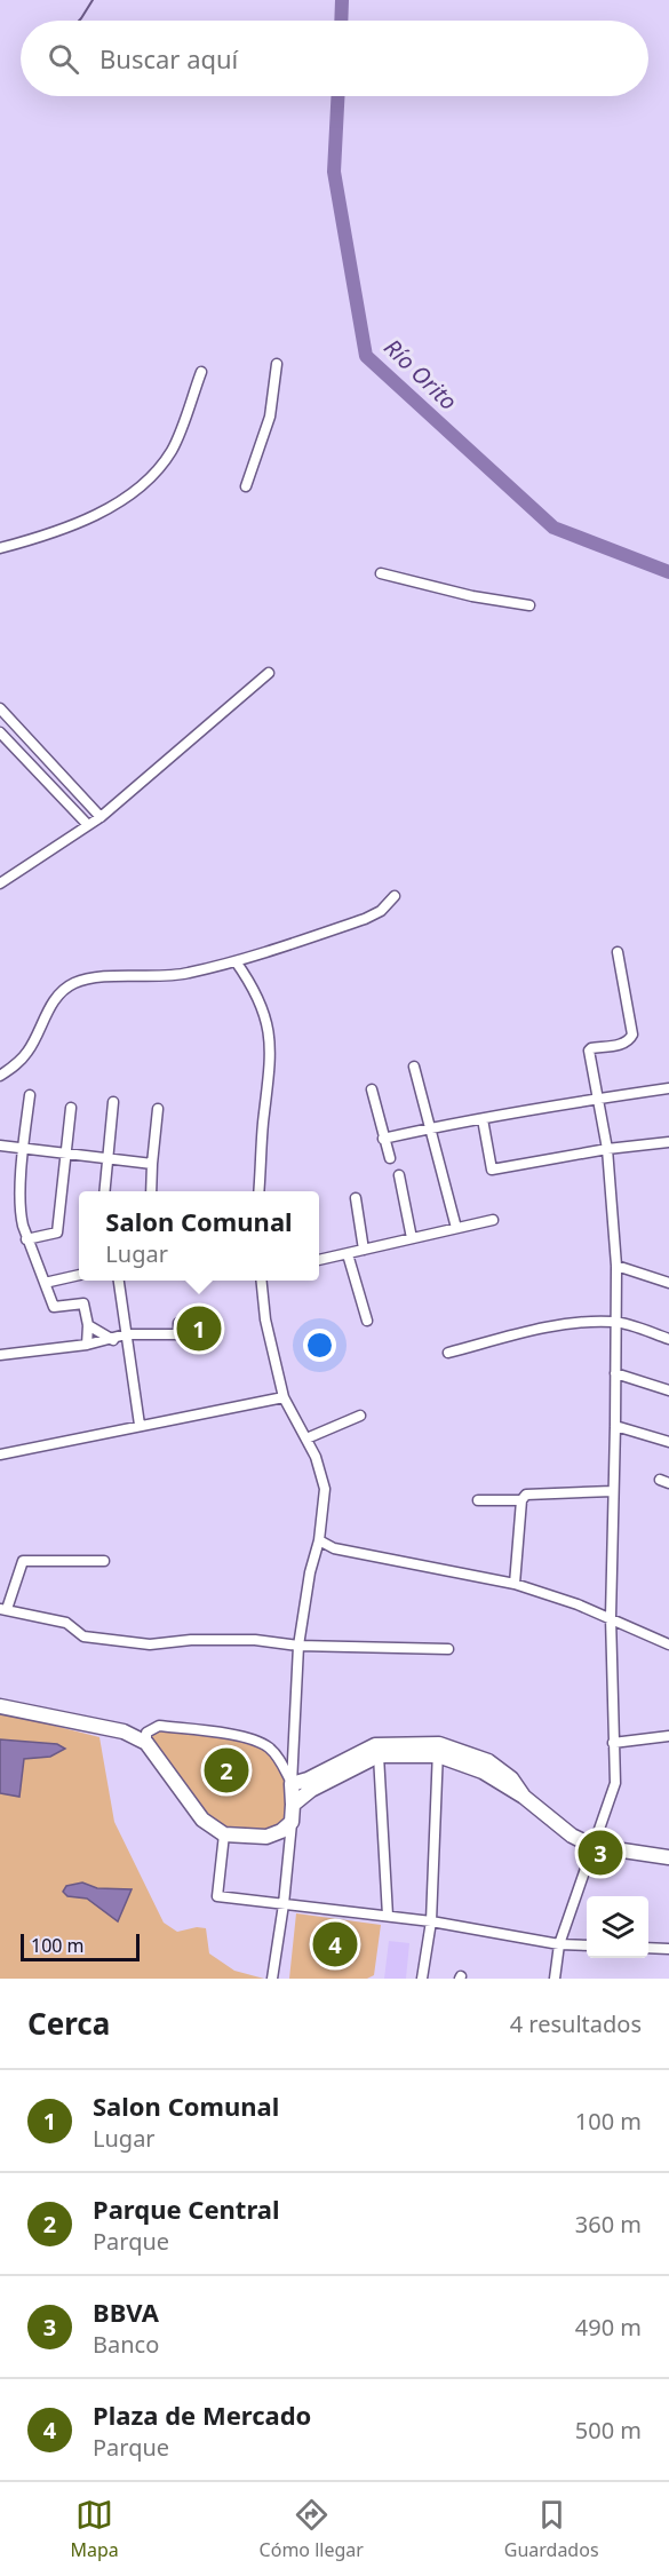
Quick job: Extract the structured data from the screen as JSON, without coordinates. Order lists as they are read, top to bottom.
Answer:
{
  "water": ["Río Orito"],
  "scale_bar": "100 m",
  "page": {
    "search": "Buscar aquí",
    "popup": ["Salon Comunal", "Lugar"],
    "pins": [
      "1",
      "2",
      "3",
      "4"
    ],
    "scale": "100 m",
    "heading": ["Cerca", "4 resultados"],
    "list": [
      {
        "mark": "1",
        "name": "Salon Comunal",
        "note": "Lugar",
        "value": "100 m"
      },
      {
        "mark": "2",
        "name": "Parque Central",
        "note": "Parque",
        "value": "360 m"
      },
      {
        "mark": "3",
        "name": "BBVA",
        "note": "Banco",
        "value": "490 m"
      },
      {
        "mark": "4",
        "name": "Plaza de Mercado",
        "note": "Parque",
        "value": "500 m"
      }
    ],
    "nav": ["Mapa", "Cómo llegar", "Guardados"]
  }
}
